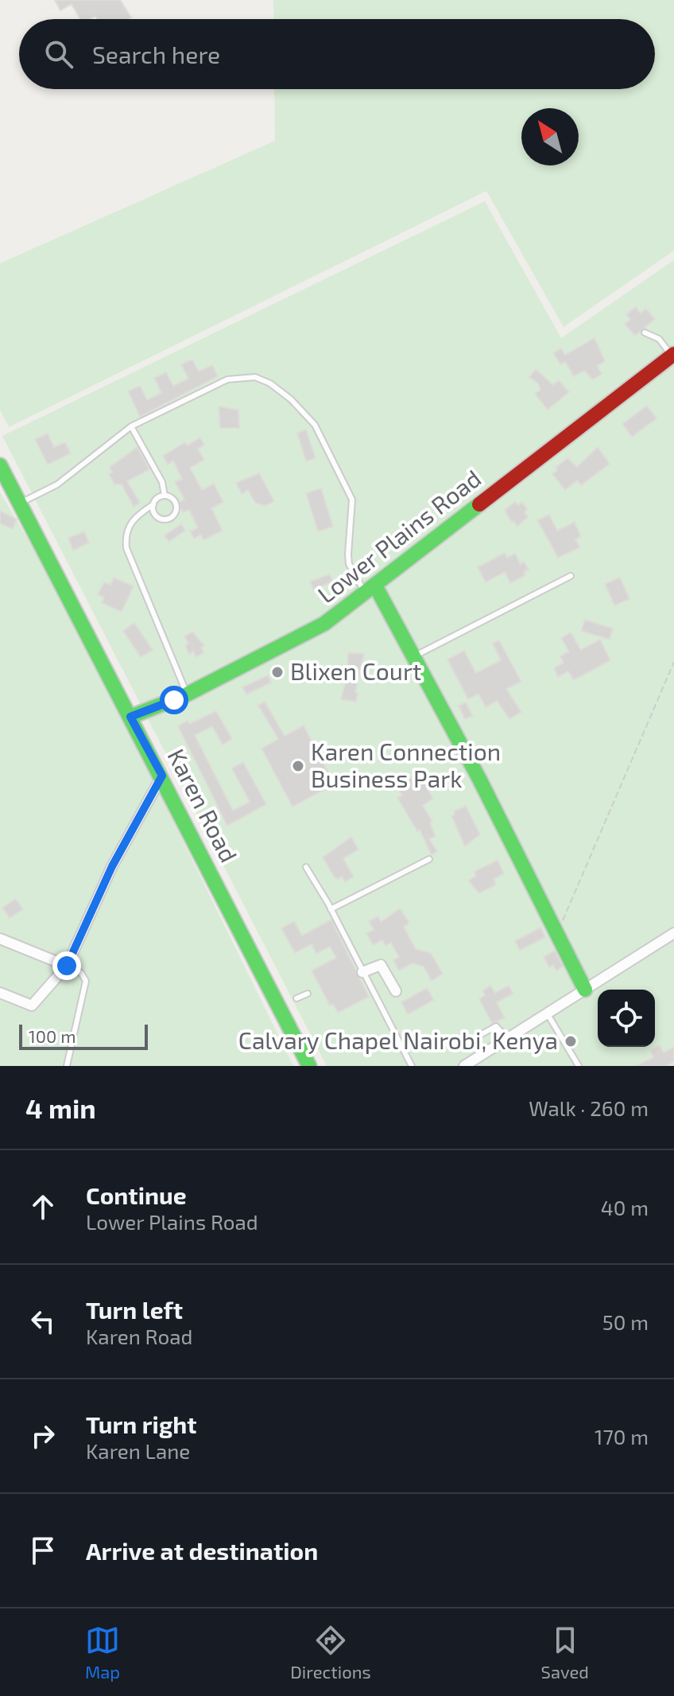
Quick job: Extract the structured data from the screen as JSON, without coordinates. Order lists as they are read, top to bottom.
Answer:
{
  "streets": {
    "street": ["Lower Plains Road", "Karen Road"]
  },
  "crossings": [
    ["Lower Plains Road", "Karen Road"]
  ],
  "places": ["Blixen Court", "Karen Connection Business Park", "Calvary Chapel Nairobi, Kenya"],
  "scale_bar": "100 m",
  "north": "top left",
  "page": {
    "search": "Search here",
    "scale": "100 m",
    "heading": ["4 min", "Walk · 260 m"],
    "list": [
      ["Continue", "Lower Plains Road", "40 m"],
      ["Turn left", "Karen Road", "50 m"],
      ["Turn right", "Karen Lane", "170 m"],
      "Arrive at destination"
    ],
    "nav": ["Map", "Directions", "Saved"]
  }
}
